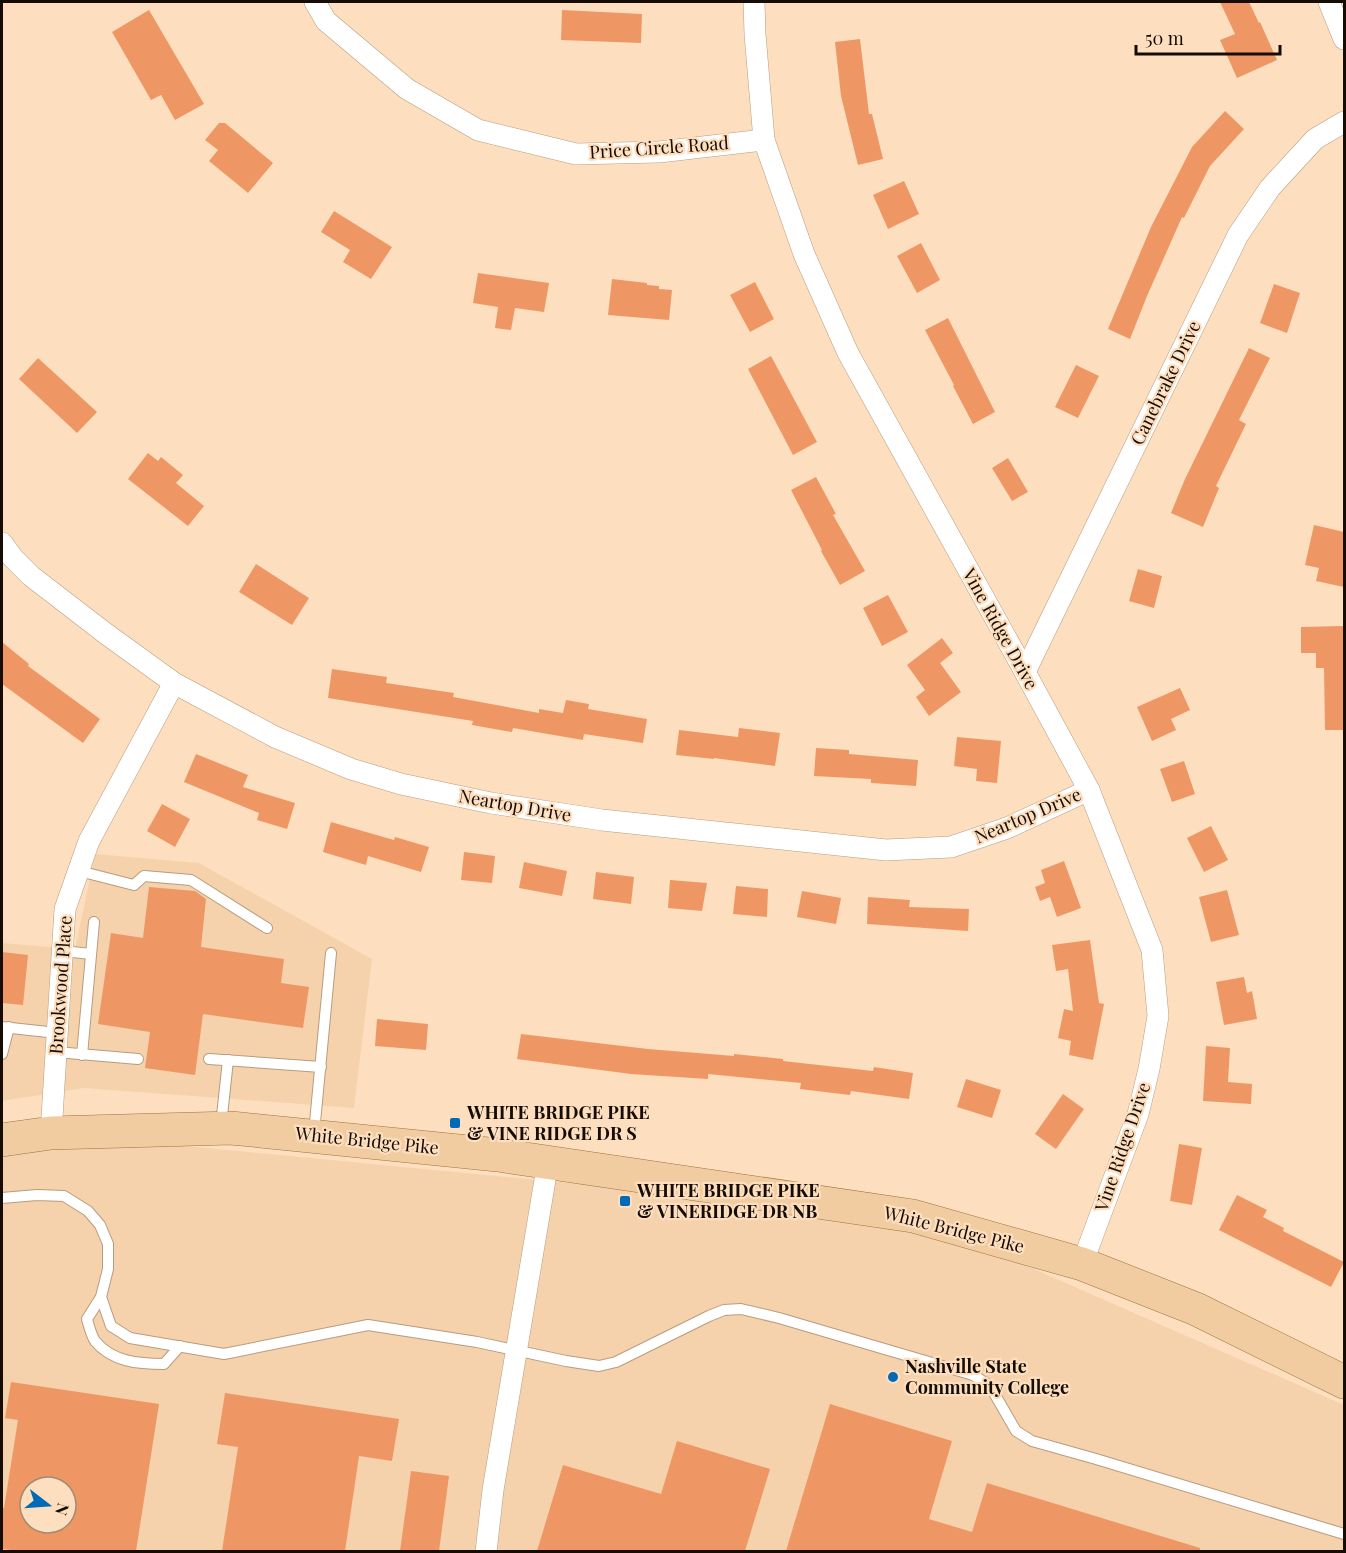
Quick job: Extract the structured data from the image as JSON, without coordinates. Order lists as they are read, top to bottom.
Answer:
{
  "streets": {
    "main road": ["White Bridge Pike"],
    "street": [
      "Price Circle Road",
      "Canebrake Drive",
      "Vine Ridge Drive",
      "Neartop Drive",
      "Brookwood Place"
    ]
  },
  "crossings": [
    ["Price Circle Road", "Vine Ridge Drive"],
    ["Canebrake Drive", "Vine Ridge Drive"],
    ["Vine Ridge Drive", "Neartop Drive"],
    ["Vine Ridge Drive", "White Bridge Pike"],
    ["Neartop Drive", "Brookwood Place"],
    ["Brookwood Place", "White Bridge Pike"]
  ],
  "places": {
    "transit": ["WHITE BRIDGE PIKE & VINE RIDGE DR S", "WHITE BRIDGE PIKE & VINERIDGE DR NB"],
    "other": ["Nashville State Community College"]
  },
  "scale_bar": "50 m",
  "north": "right"
}
